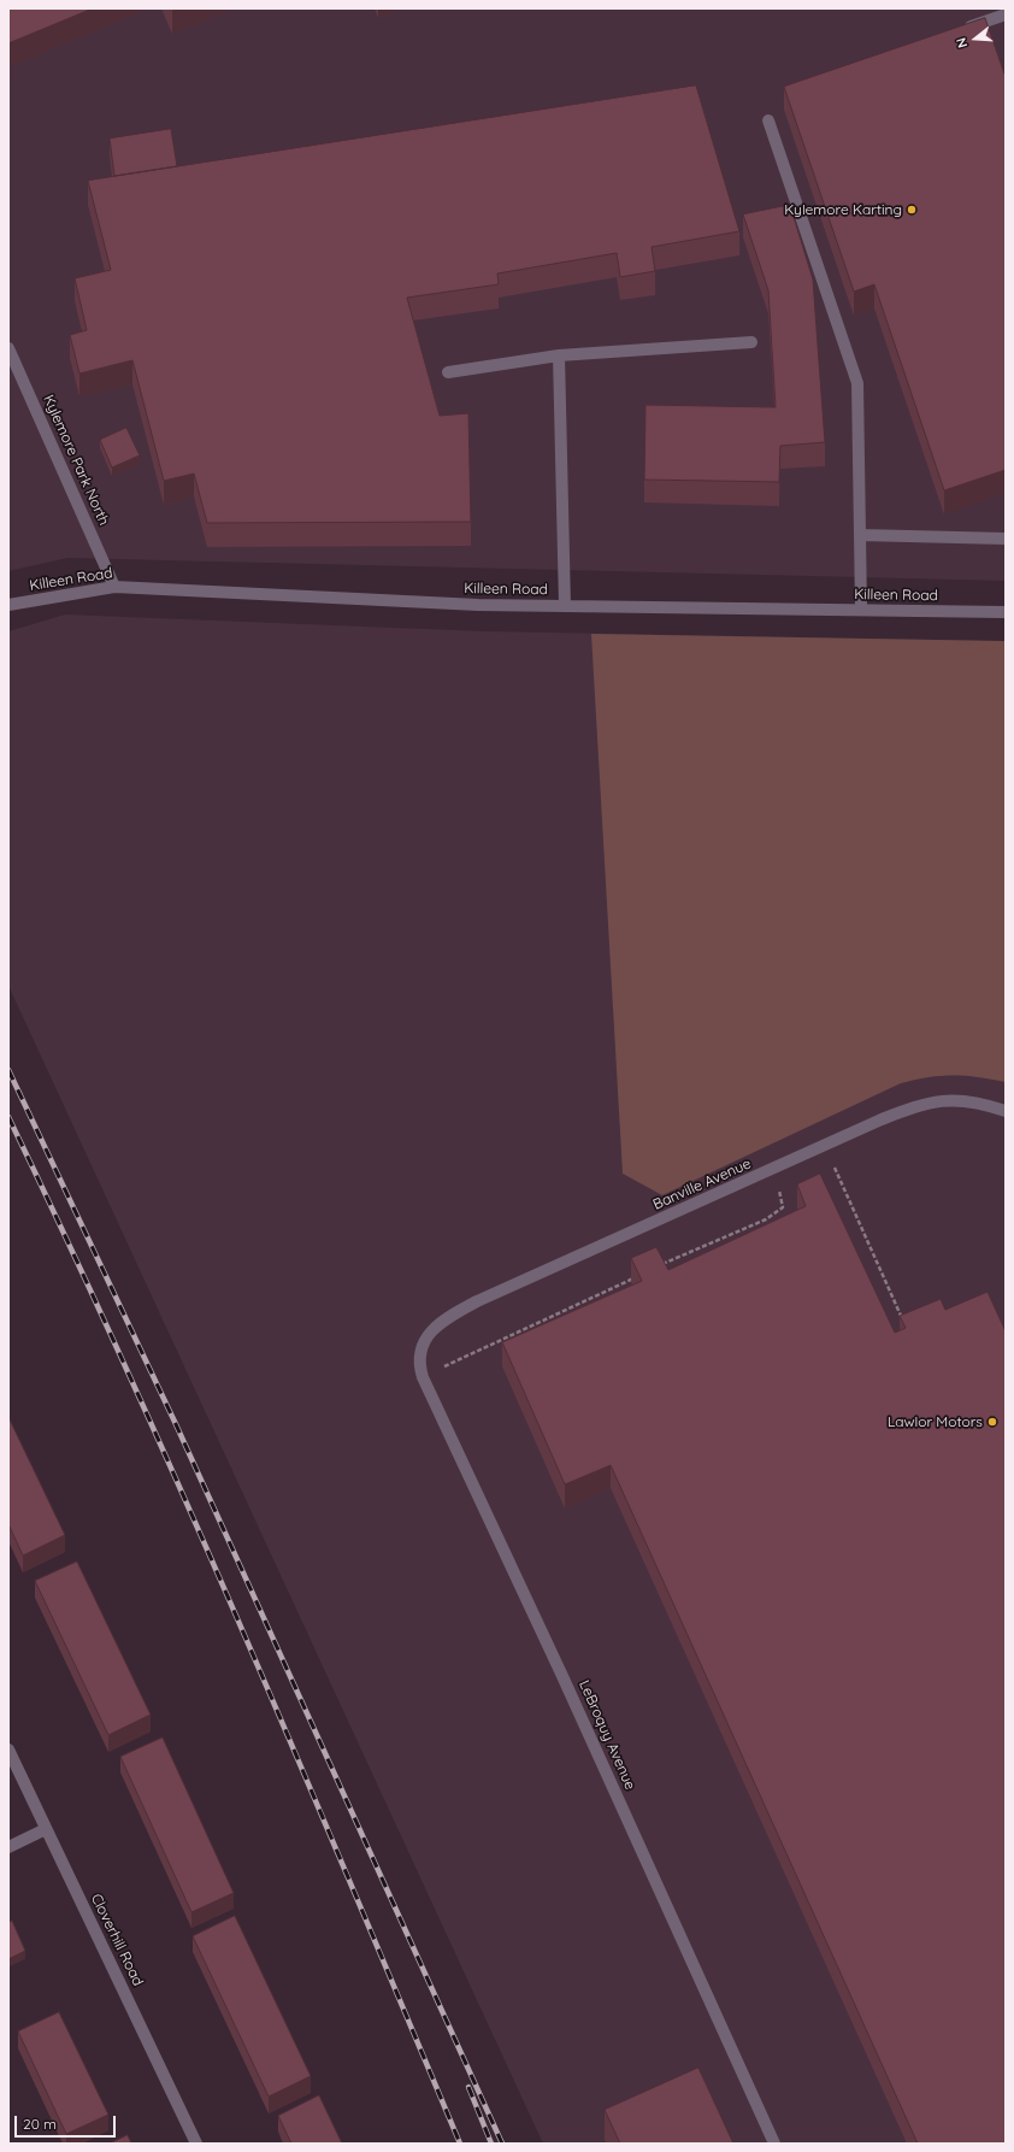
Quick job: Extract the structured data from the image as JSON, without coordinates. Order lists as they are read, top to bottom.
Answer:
{
  "streets": {
    "street": [
      "Kylemore Park North",
      "Killeen Road",
      "Banville Avenue",
      "LeBroquy Avenue",
      "Cloverhill Road"
    ]
  },
  "crossings": [
    ["Kylemore Park North", "Killeen Road"],
    ["Banville Avenue", "LeBroquy Avenue"]
  ],
  "places": ["Kylemore Karting", "Lawlor Motors"],
  "scale_bar": "20 m",
  "north": "left"
}
